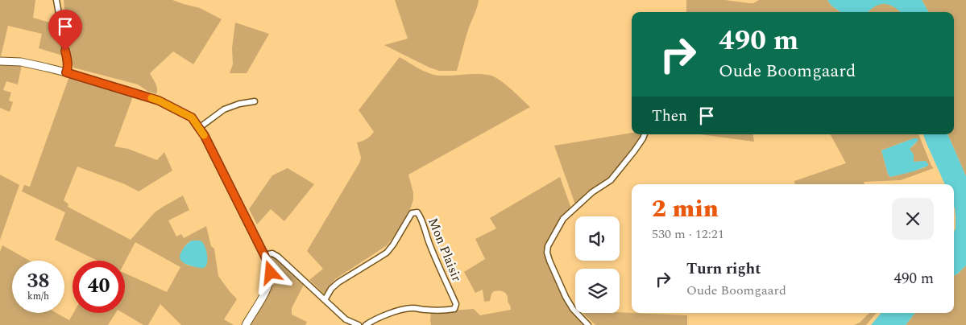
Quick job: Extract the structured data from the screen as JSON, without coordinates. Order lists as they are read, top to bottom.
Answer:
{
  "streets": {
    "street": ["Mon Plaisir"]
  },
  "page": {
    "turn": ["490 m", "Oude Boomgaard"],
    "then": "Then",
    "heading": ["2 min", "530 m · 12:21"],
    "list": [
      {
        "name": "Turn right",
        "note": "Oude Boomgaard",
        "value": "490 m"
      }
    ],
    "speed": "38 km/h",
    "limit": "40"
  }
}
